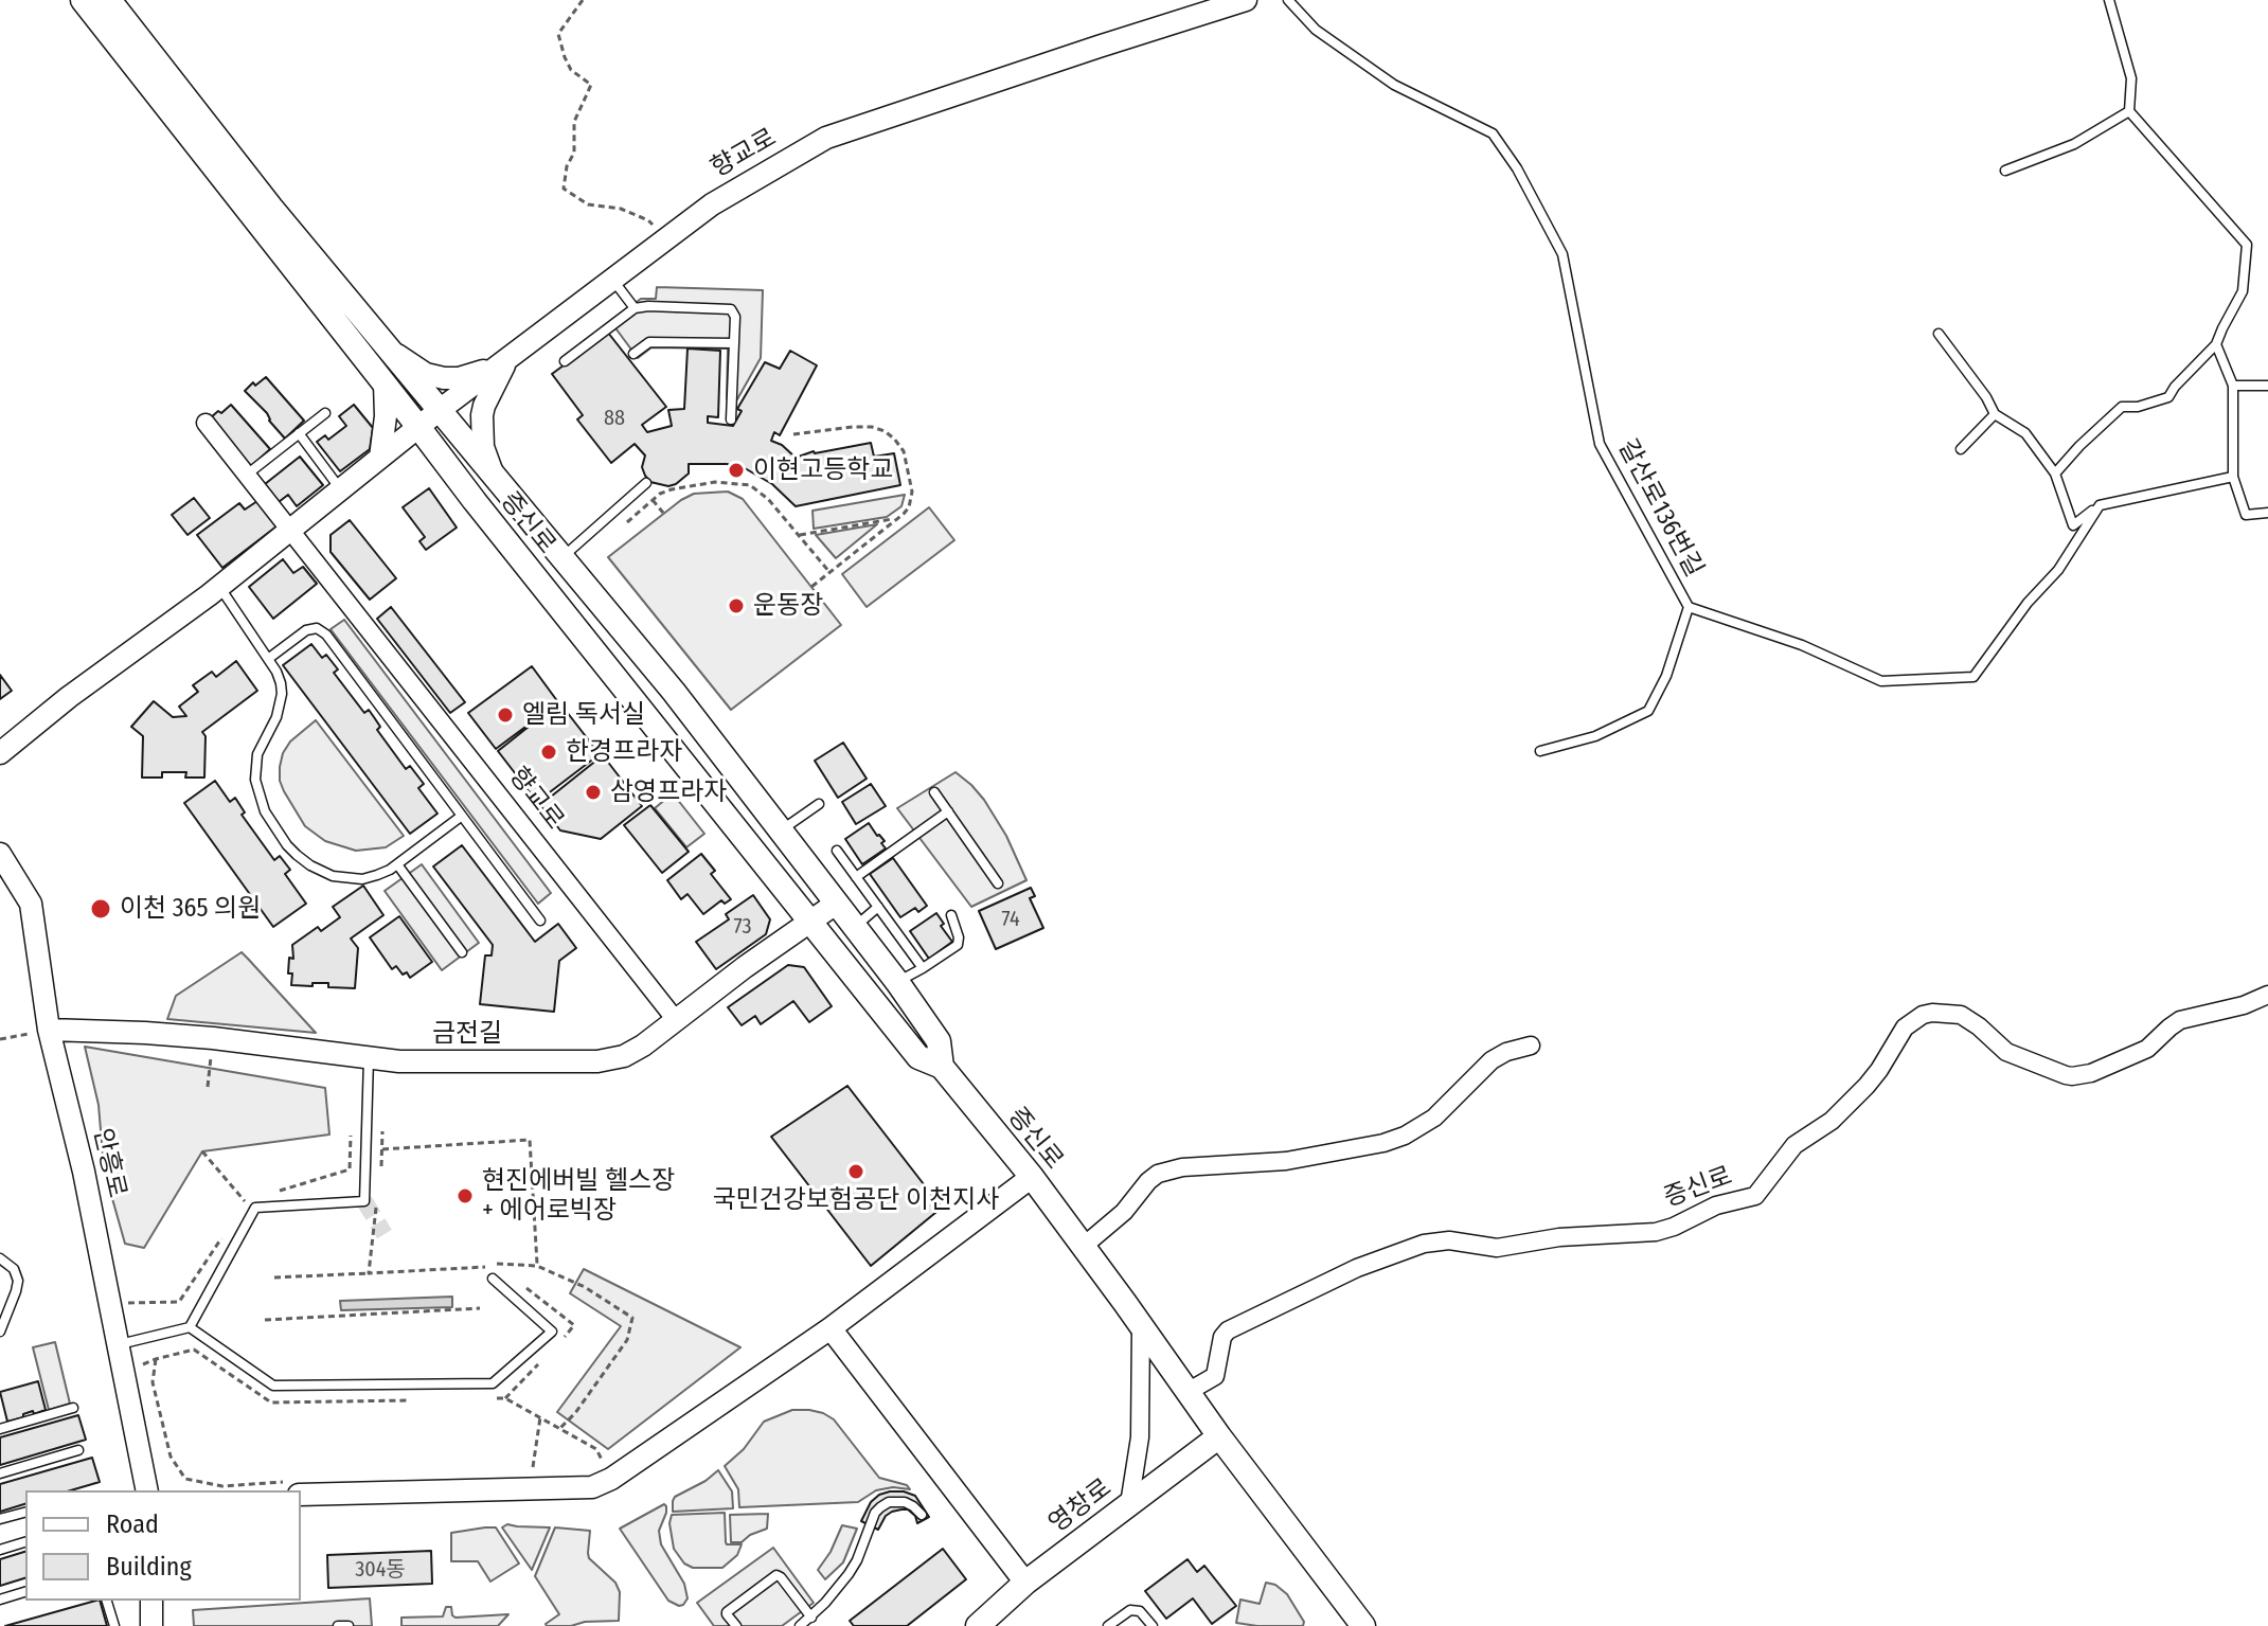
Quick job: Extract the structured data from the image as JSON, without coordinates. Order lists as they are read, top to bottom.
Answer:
{
  "streets": {
    "main road": ["증신로", "영창로"],
    "street": ["향교로", "금전길", "안흥로"],
    "lane": ["갈산로136번길"]
  },
  "crossings": [
    ["향교로", "증신로"],
    ["향교로", "금전길"],
    ["증신로", "금전길"],
    ["증신로", "영창로"],
    ["금전길", "안흥로"]
  ],
  "places": [
    "이현고등학교",
    "운동장",
    "엘림 독서실",
    "한경프라자",
    "삼영프라자",
    "이천 365 의원",
    "국민건강보험공단 이천지사",
    "현진에버빌 헬스장 + 에어로빅장"
  ],
  "house_numbers": [
    "88",
    "74",
    "73",
    "304동"
  ],
  "legend": ["Road", "Building"]
}
